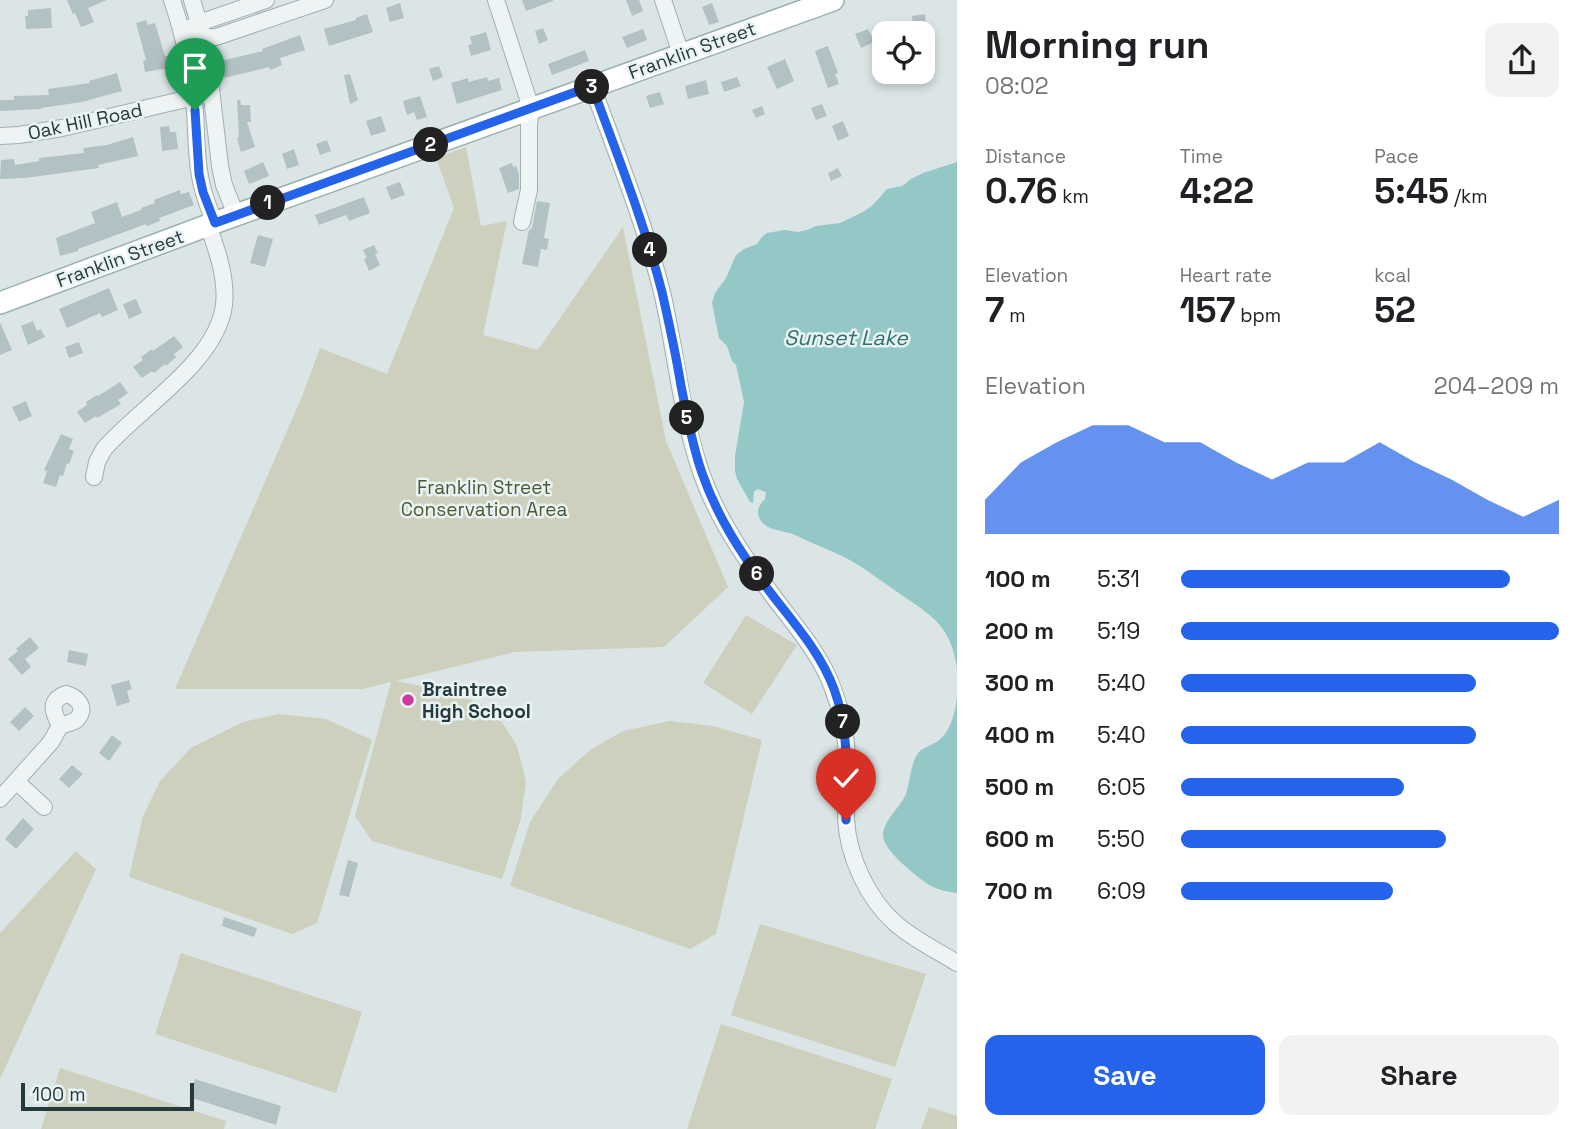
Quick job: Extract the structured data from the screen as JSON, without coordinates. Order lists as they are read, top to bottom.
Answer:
{
  "streets": {
    "main road": ["Franklin Street"],
    "street": ["Oak Hill Road"]
  },
  "water": ["Sunset Lake"],
  "parks": ["Franklin Street Conservation Area"],
  "places": ["Braintree High School"],
  "scale_bar": "100 m",
  "page": {
    "heading": ["Morning run", "08:02"],
    "pins": [
      "3",
      "2",
      "1",
      "4",
      "5",
      "6",
      "7"
    ],
    "stats": [
      ["Distance", "0.76 km"],
      ["Time", "4:22"],
      ["Pace", "5:45 /km"],
      ["Elevation", "7 m"],
      ["Heart rate", "157 bpm"],
      ["kcal", "52"]
    ],
    "chart": ["Elevation", "204–209 m"],
    "list": [
      {
        "name": "100 m",
        "note": "5:31"
      },
      {
        "name": "200 m",
        "note": "5:19"
      },
      {
        "name": "300 m",
        "note": "5:40"
      },
      {
        "name": "400 m",
        "note": "5:40"
      },
      {
        "name": "500 m",
        "note": "6:05"
      },
      {
        "name": "600 m",
        "note": "5:50"
      },
      {
        "name": "700 m",
        "note": "6:09"
      }
    ],
    "buttons": ["Save", "Share"],
    "scale": "100 m"
  }
}
